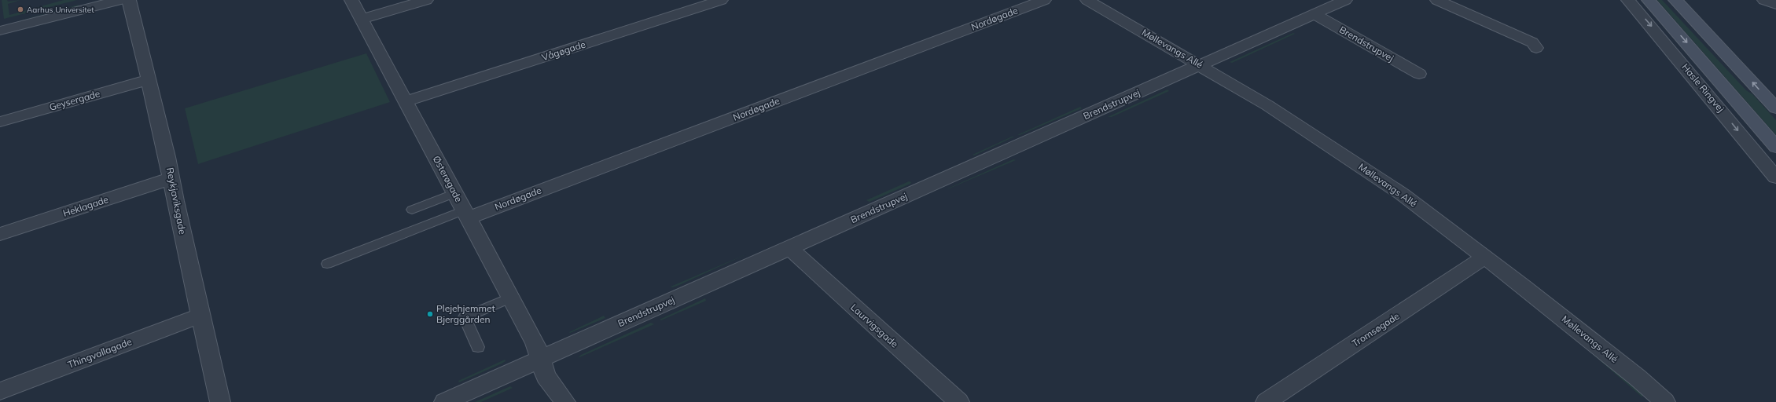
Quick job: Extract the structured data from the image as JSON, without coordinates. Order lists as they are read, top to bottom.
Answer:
{
  "streets": {
    "main road": ["Hasle Ringvej"],
    "street": [
      "Nordøgade",
      "Brendstrupvej",
      "Møllevangs Allé",
      "Vågøgade",
      "Geysergade",
      "Østerøgade",
      "Reykjaviksgade",
      "Heklagade",
      "Laurvigsgade",
      "Tromsøgade",
      "Thingvallagade"
    ]
  },
  "crossings": [
    ["Nordøgade", "Østerøgade"],
    ["Brendstrupvej", "Møllevangs Allé"],
    ["Brendstrupvej", "Østerøgade"],
    ["Brendstrupvej", "Laurvigsgade"],
    ["Møllevangs Allé", "Tromsøgade"],
    ["Vågøgade", "Østerøgade"],
    ["Geysergade", "Reykjaviksgade"],
    ["Reykjaviksgade", "Heklagade"],
    ["Reykjaviksgade", "Thingvallagade"]
  ],
  "one_way": ["Hasle Ringvej"],
  "places": ["Aarhus Universitet", "Plejehjemmet Bjerggården"]
}
